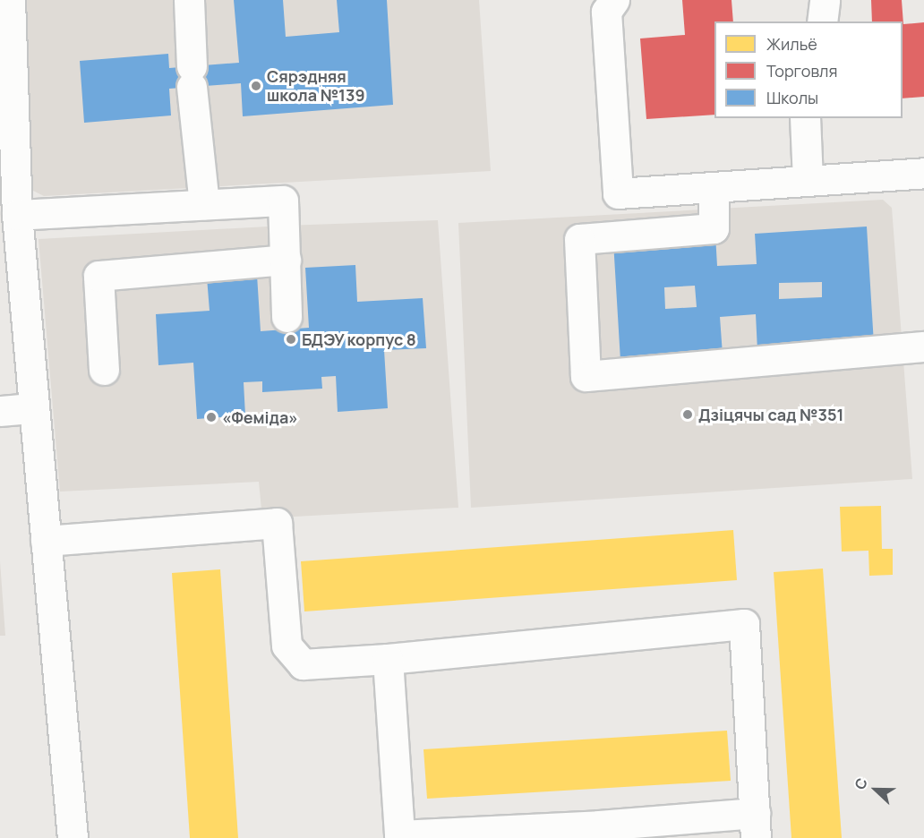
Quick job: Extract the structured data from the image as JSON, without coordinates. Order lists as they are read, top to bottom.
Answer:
{
  "places": [
    "Сярэдняя школа №139",
    "БДЭУ корпус 8",
    "Дзіцячы сад №351",
    "«Феміда»"
  ],
  "legend": ["Жильё", "Торговля", "Школы"],
  "north": "left"
}
